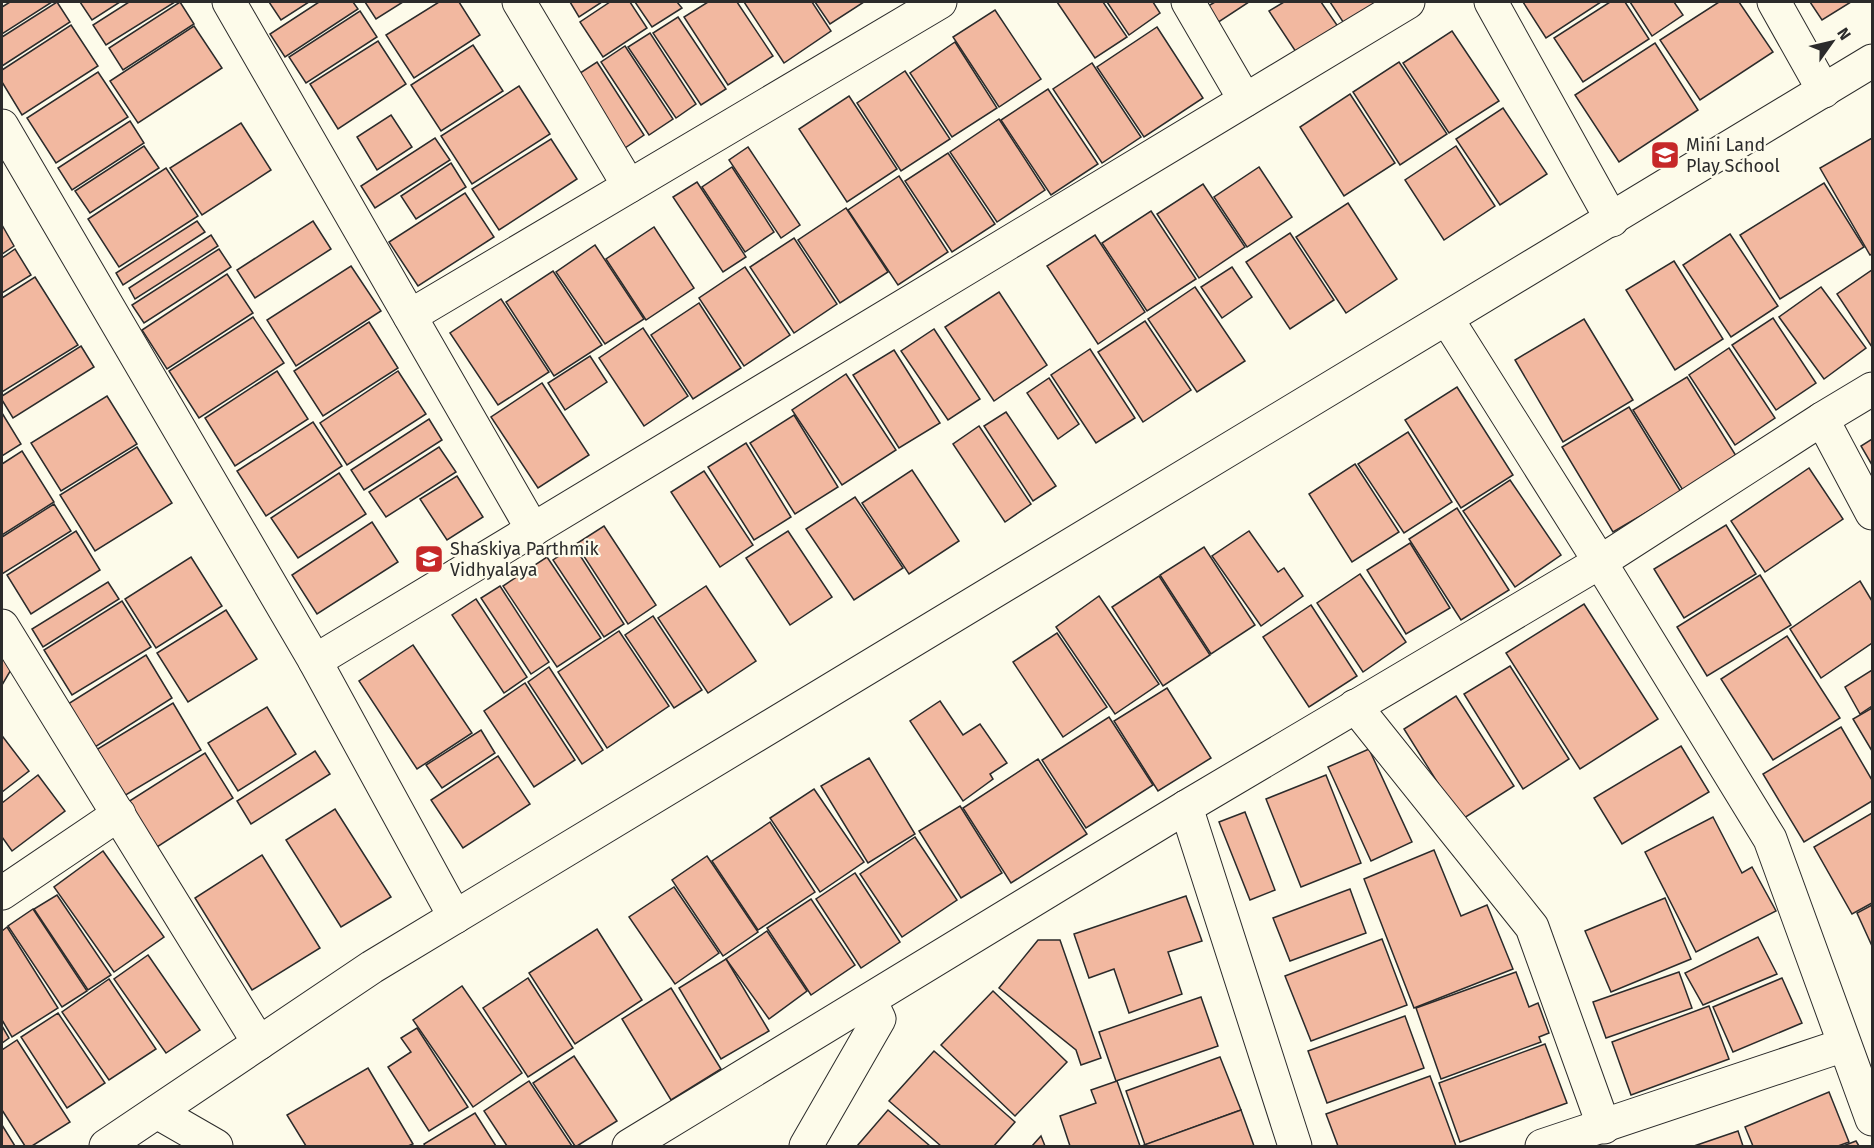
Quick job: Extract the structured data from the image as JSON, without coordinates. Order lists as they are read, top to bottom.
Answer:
{
  "places": {
    "school or university": ["Mini Land Play School", "Shaskiya Parthmik Vidhyalaya"]
  },
  "north": "top right"
}
